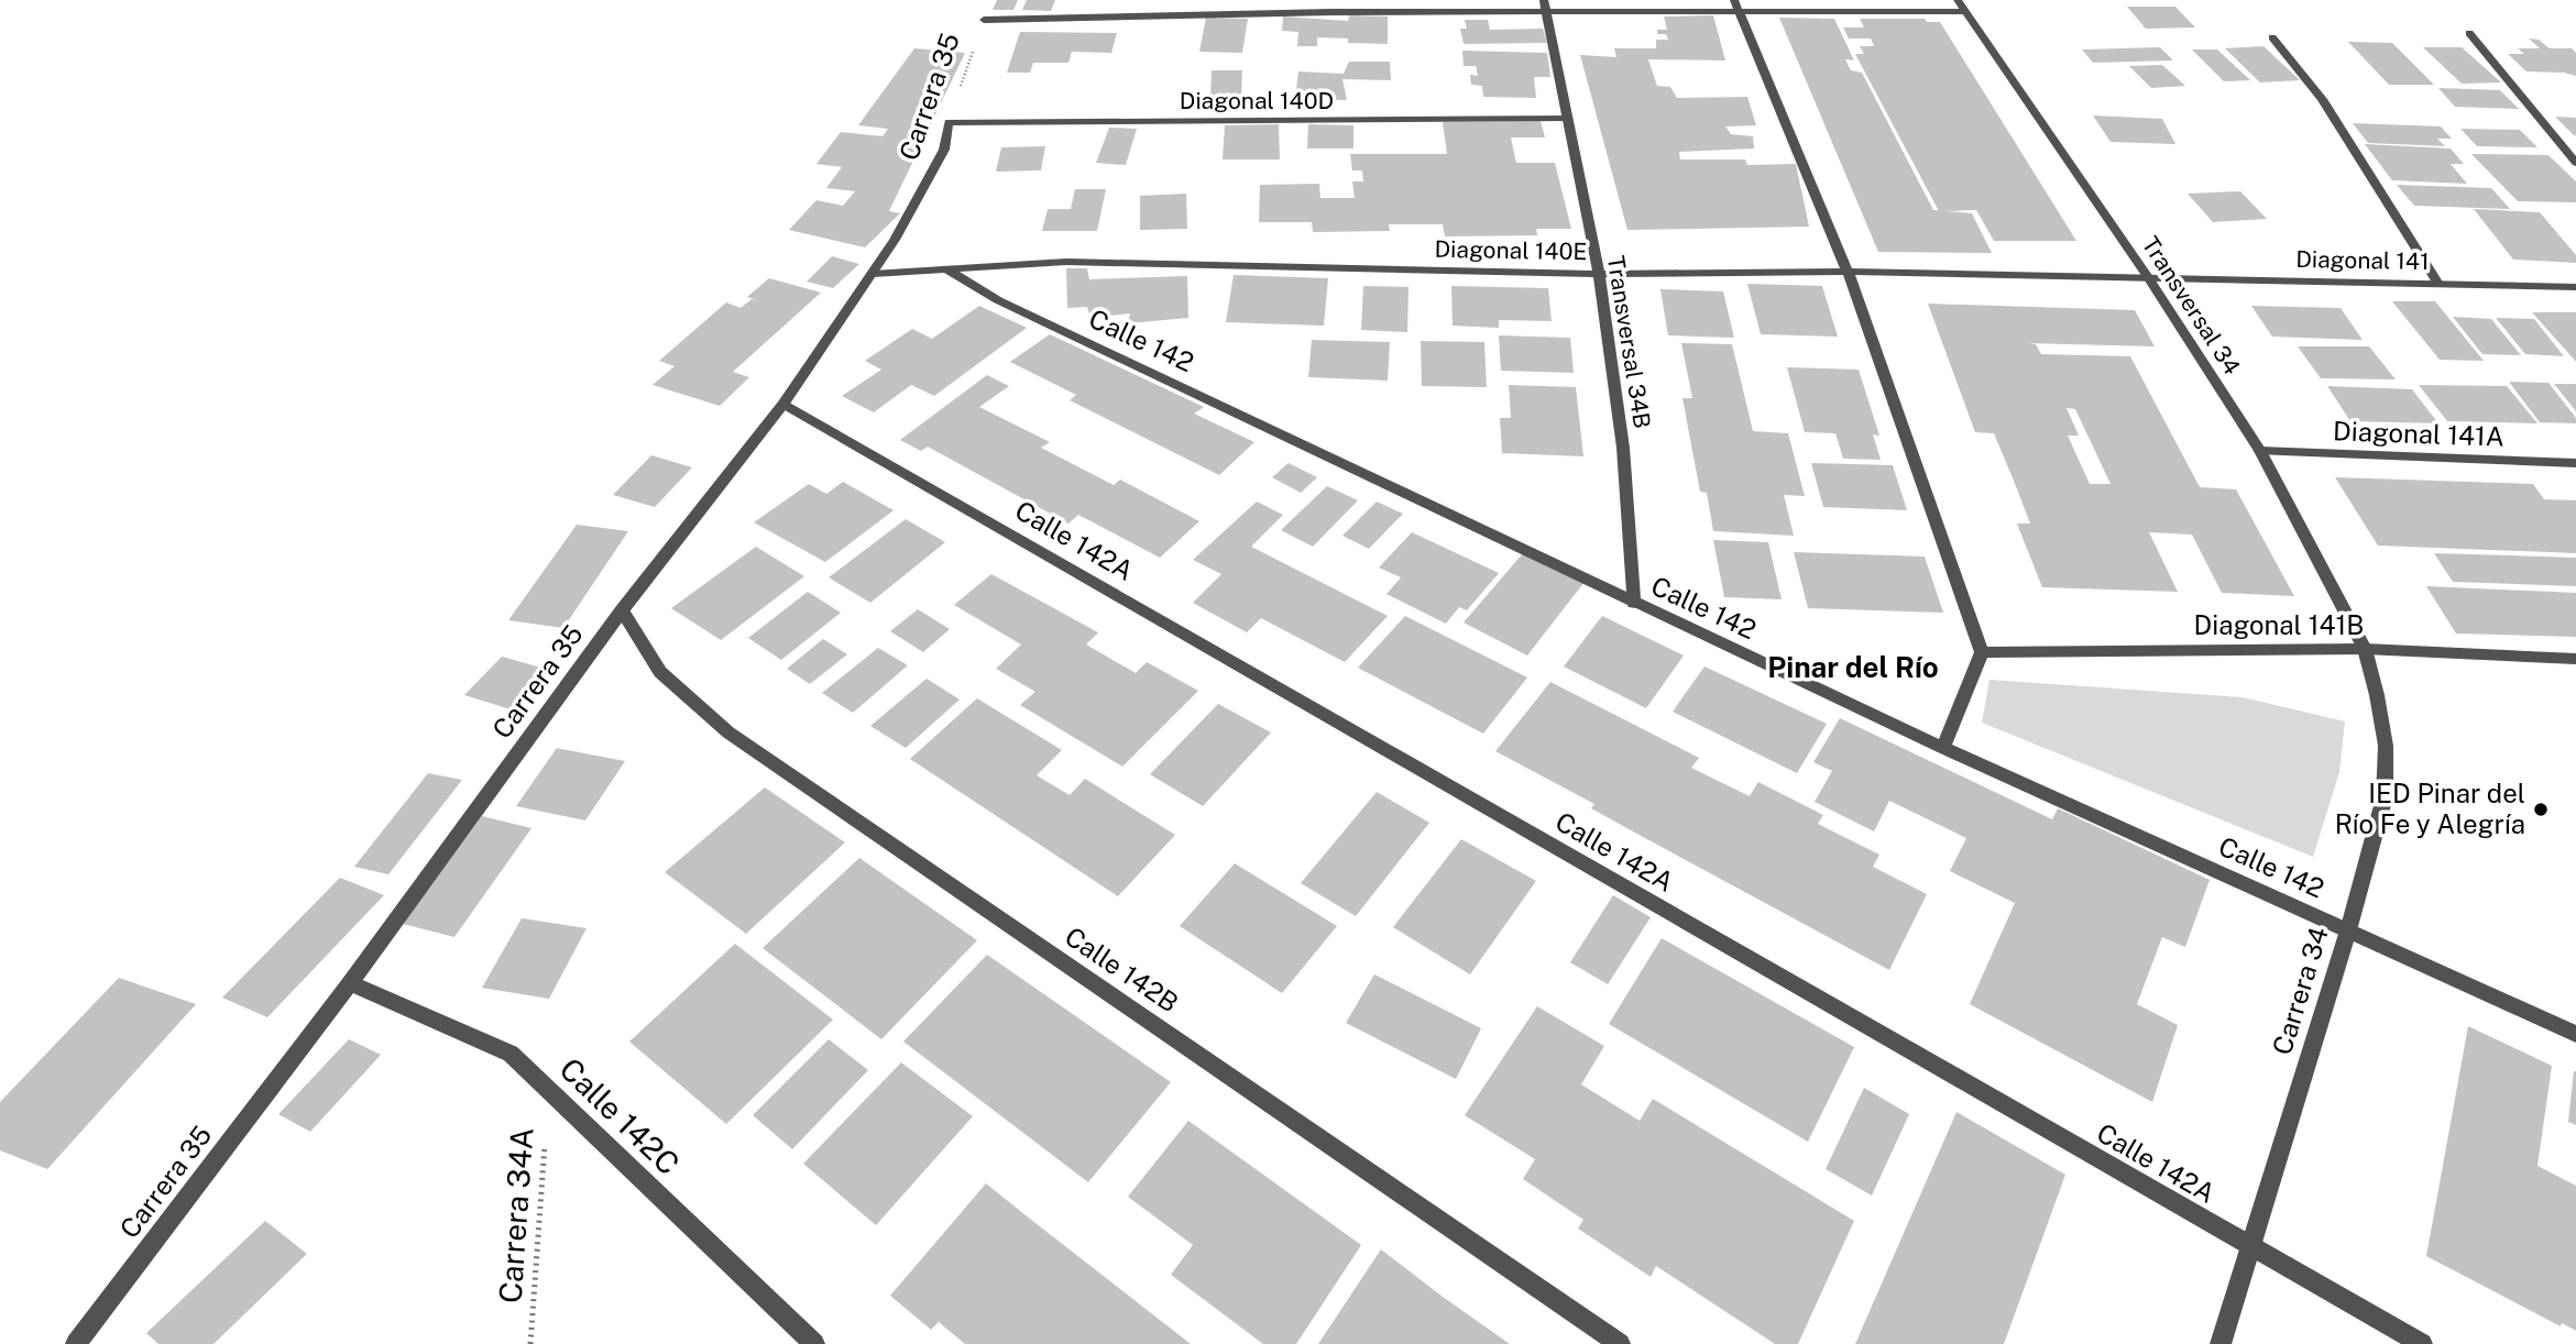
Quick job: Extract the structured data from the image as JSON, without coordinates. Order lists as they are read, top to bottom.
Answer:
{
  "streets": {
    "street": [
      "Carrera 35",
      "Diagonal 140D",
      "Diagonal 140E",
      "Diagonal 141",
      "Transversal 34",
      "Calle 142",
      "Transversal 34B",
      "Diagonal 141A",
      "Calle 142A",
      "Diagonal 141B",
      "Calle 142B",
      "Carrera 34",
      "Calle 142C"
    ],
    "path": ["Carrera 34A"]
  },
  "crossings": [
    ["Carrera 35", "Diagonal 140D"],
    ["Carrera 35", "Diagonal 140E"],
    ["Carrera 35", "Calle 142A"],
    ["Carrera 35", "Calle 142B"],
    ["Carrera 35", "Calle 142C"],
    ["Diagonal 140D", "Transversal 34B"],
    ["Diagonal 140E", "Diagonal 141"],
    ["Diagonal 140E", "Transversal 34"],
    ["Diagonal 140E", "Calle 142"],
    ["Diagonal 140E", "Transversal 34B"],
    ["Diagonal 141", "Transversal 34"],
    ["Transversal 34", "Diagonal 141A"],
    ["Transversal 34", "Diagonal 141B"],
    ["Transversal 34", "Carrera 34"],
    ["Calle 142", "Transversal 34B"],
    ["Calle 142", "Carrera 34"],
    ["Calle 142A", "Carrera 34"],
    ["Diagonal 141B", "Carrera 34"],
    ["Calle 142C", "Carrera 34A"]
  ],
  "districts": ["Pinar del Río"],
  "places": ["IED Pinar del Río Fe y Alegría"]
}
